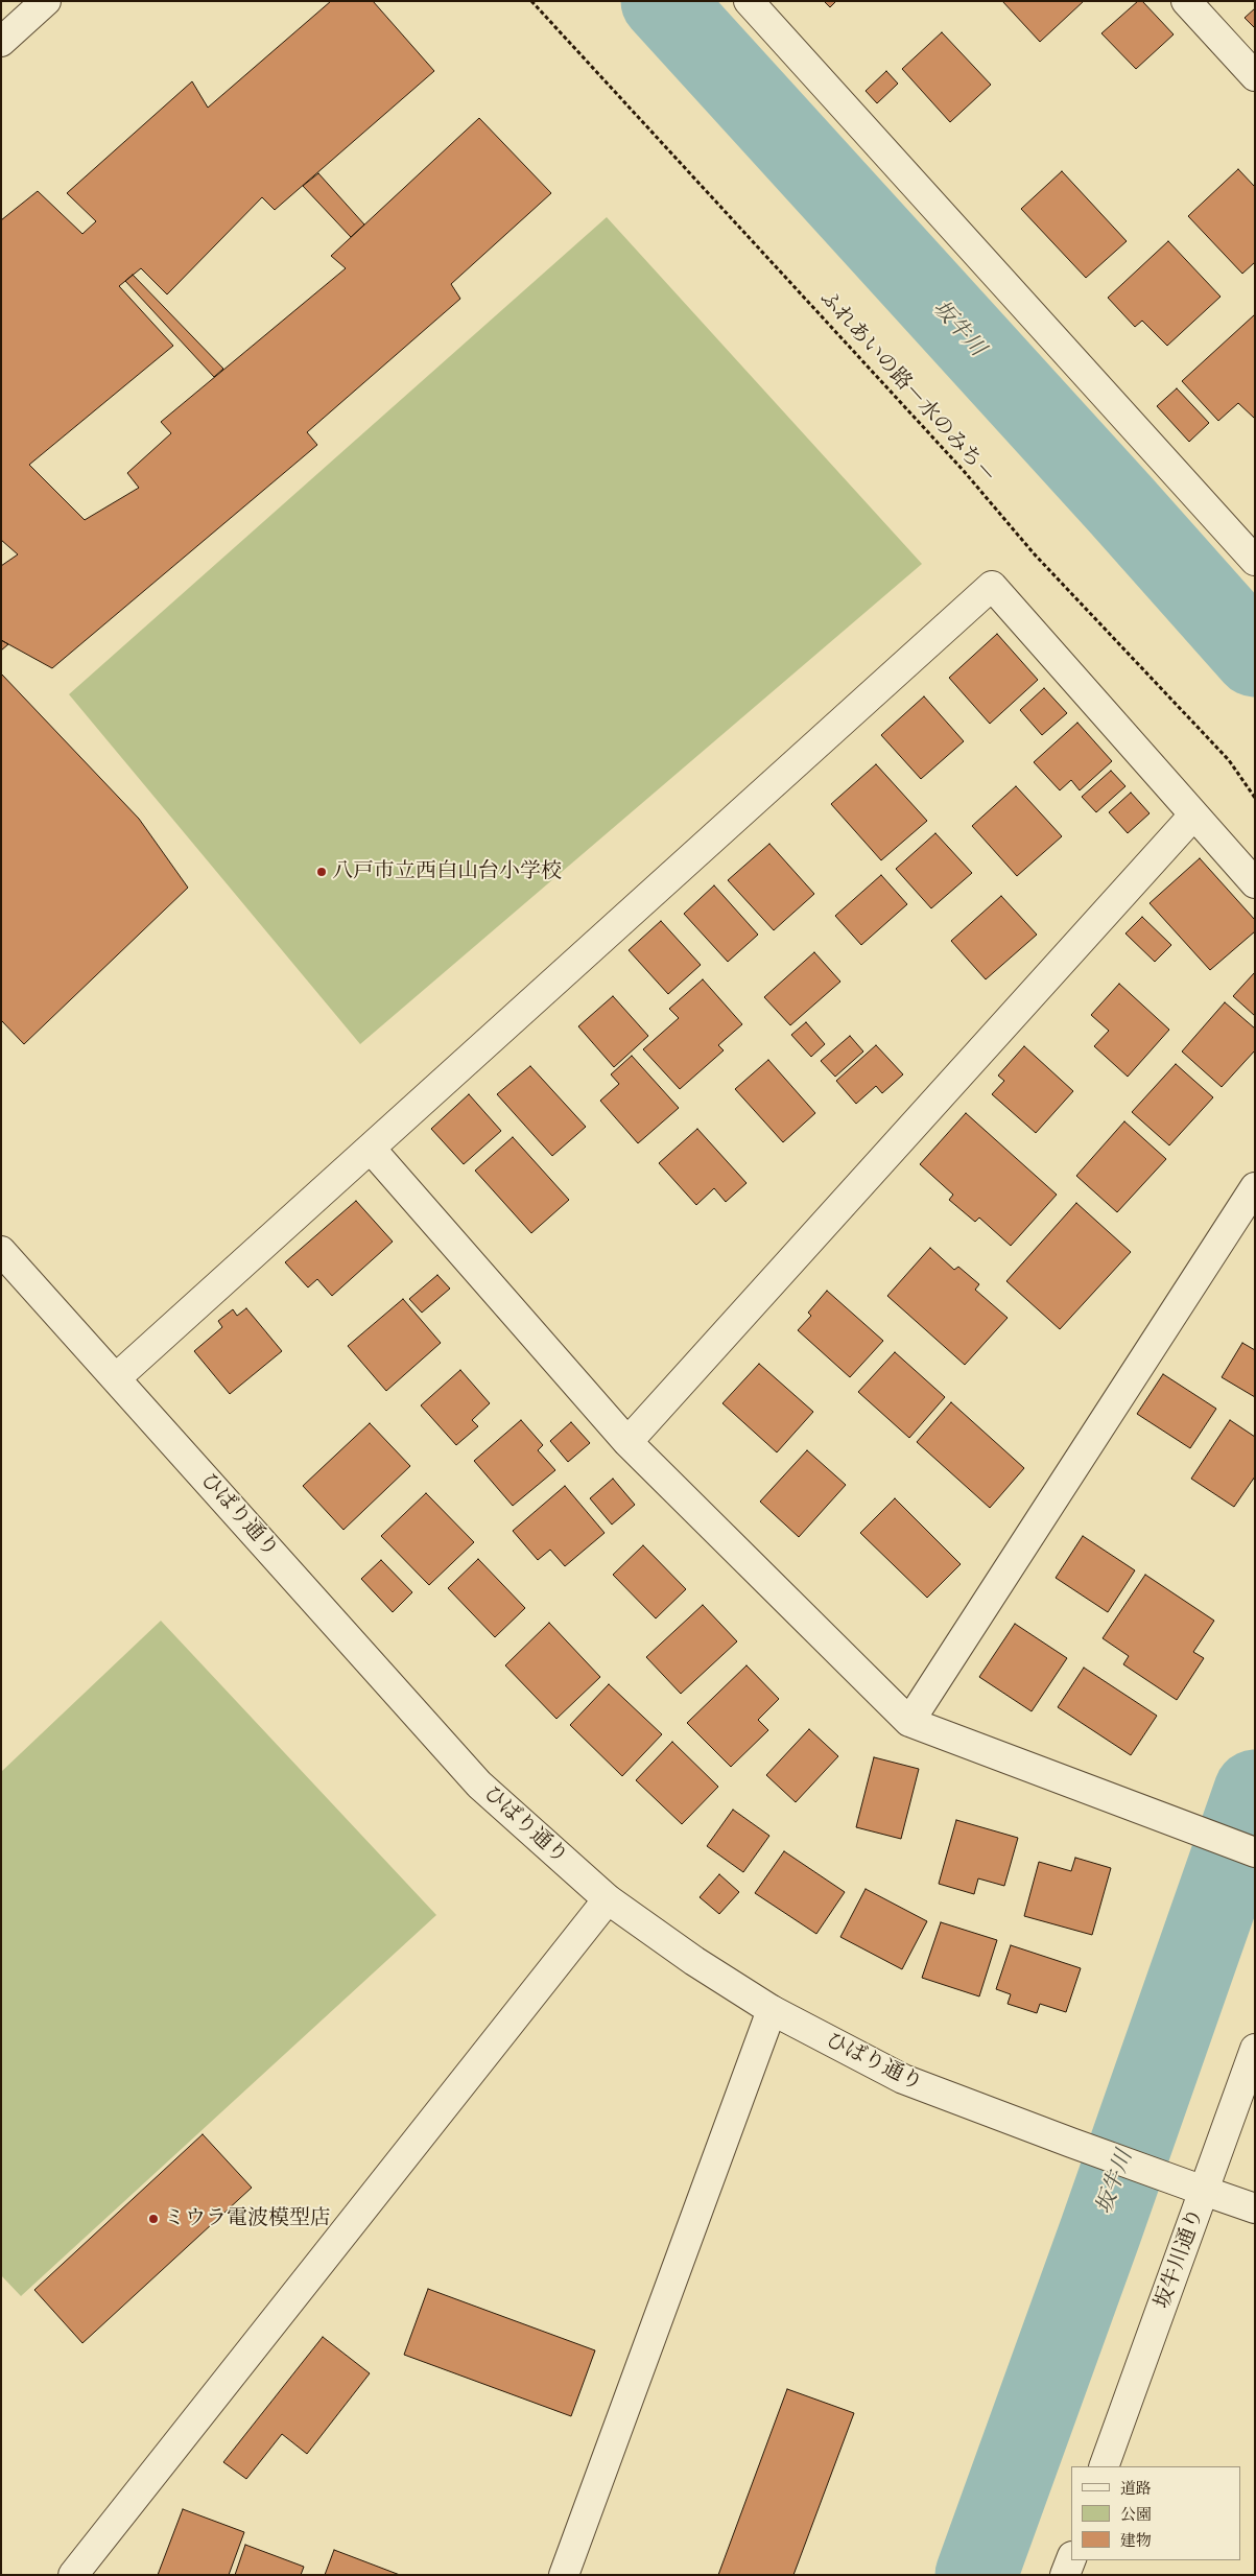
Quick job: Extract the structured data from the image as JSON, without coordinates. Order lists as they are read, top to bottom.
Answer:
{
  "streets": {
    "street": ["ひばり通り", "坂牛川通り"],
    "path": ["ふれあいの路－水のみち－"]
  },
  "crossings": [
    ["ひばり通り", "坂牛川通り"]
  ],
  "water": ["坂牛川"],
  "places": ["八戸市立西白山台小学校", "ミウラ電波模型店"],
  "legend": ["道路", "公園", "建物"]
}
